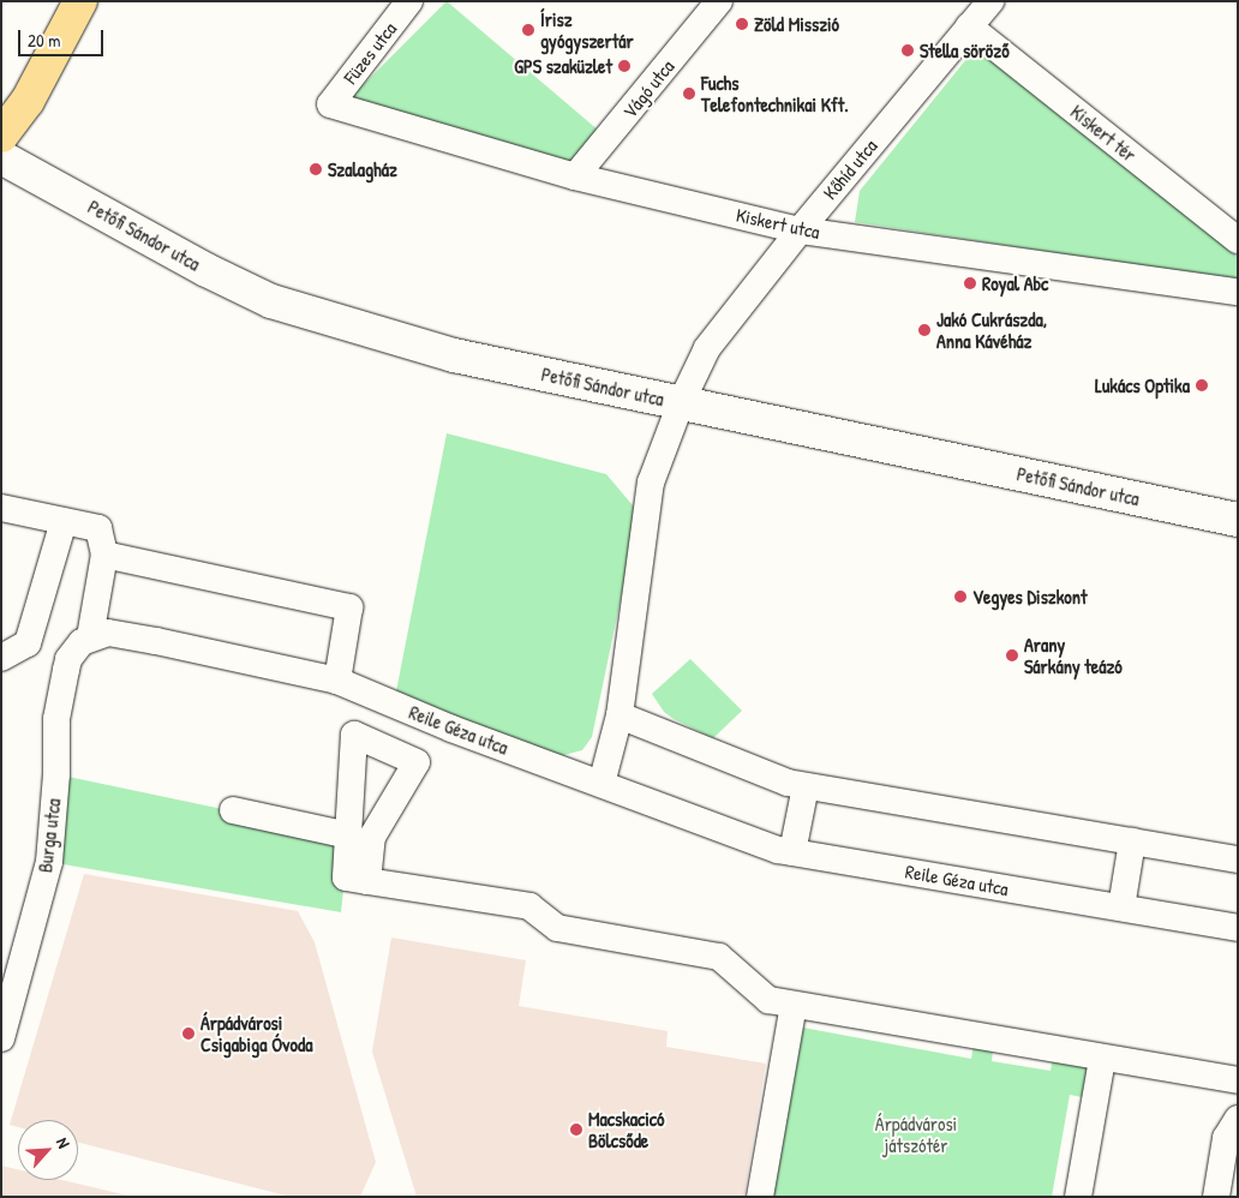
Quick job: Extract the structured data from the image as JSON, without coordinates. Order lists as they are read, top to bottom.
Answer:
{
  "streets": {
    "street": [
      "Füzes utca",
      "Vágó utca",
      "Kiskert tér",
      "Kőhíd utca",
      "Kiskert utca",
      "Petőfi Sándor utca",
      "Reile Géza utca",
      "Burga utca"
    ]
  },
  "crossings": [
    ["Füzes utca", "Kiskert utca"],
    ["Vágó utca", "Kiskert utca"],
    ["Kiskert tér", "Kőhíd utca"],
    ["Kőhíd utca", "Kiskert utca"],
    ["Kőhíd utca", "Petőfi Sándor utca"],
    ["Kőhíd utca", "Reile Géza utca"],
    ["Reile Géza utca", "Burga utca"]
  ],
  "parks": ["Árpádvárosi játszótér"],
  "places": [
    "Zöld Misszió",
    "Írisz gyógyszertár",
    "Stella söröző",
    "GPS szaküzlet",
    "Fuchs Telefontechnikai Kft.",
    "Szalagház",
    "Royal Abc",
    "Jakó Cukrászda, Anna Kávéház",
    "Lukács Optika",
    "Vegyes Diszkont",
    "Arany Sárkány teázó",
    "Árpádvárosi Csigabiga Óvoda",
    "Macskacicó Bölcsőde"
  ],
  "scale_bar": "20 m",
  "north": "top right"
}
